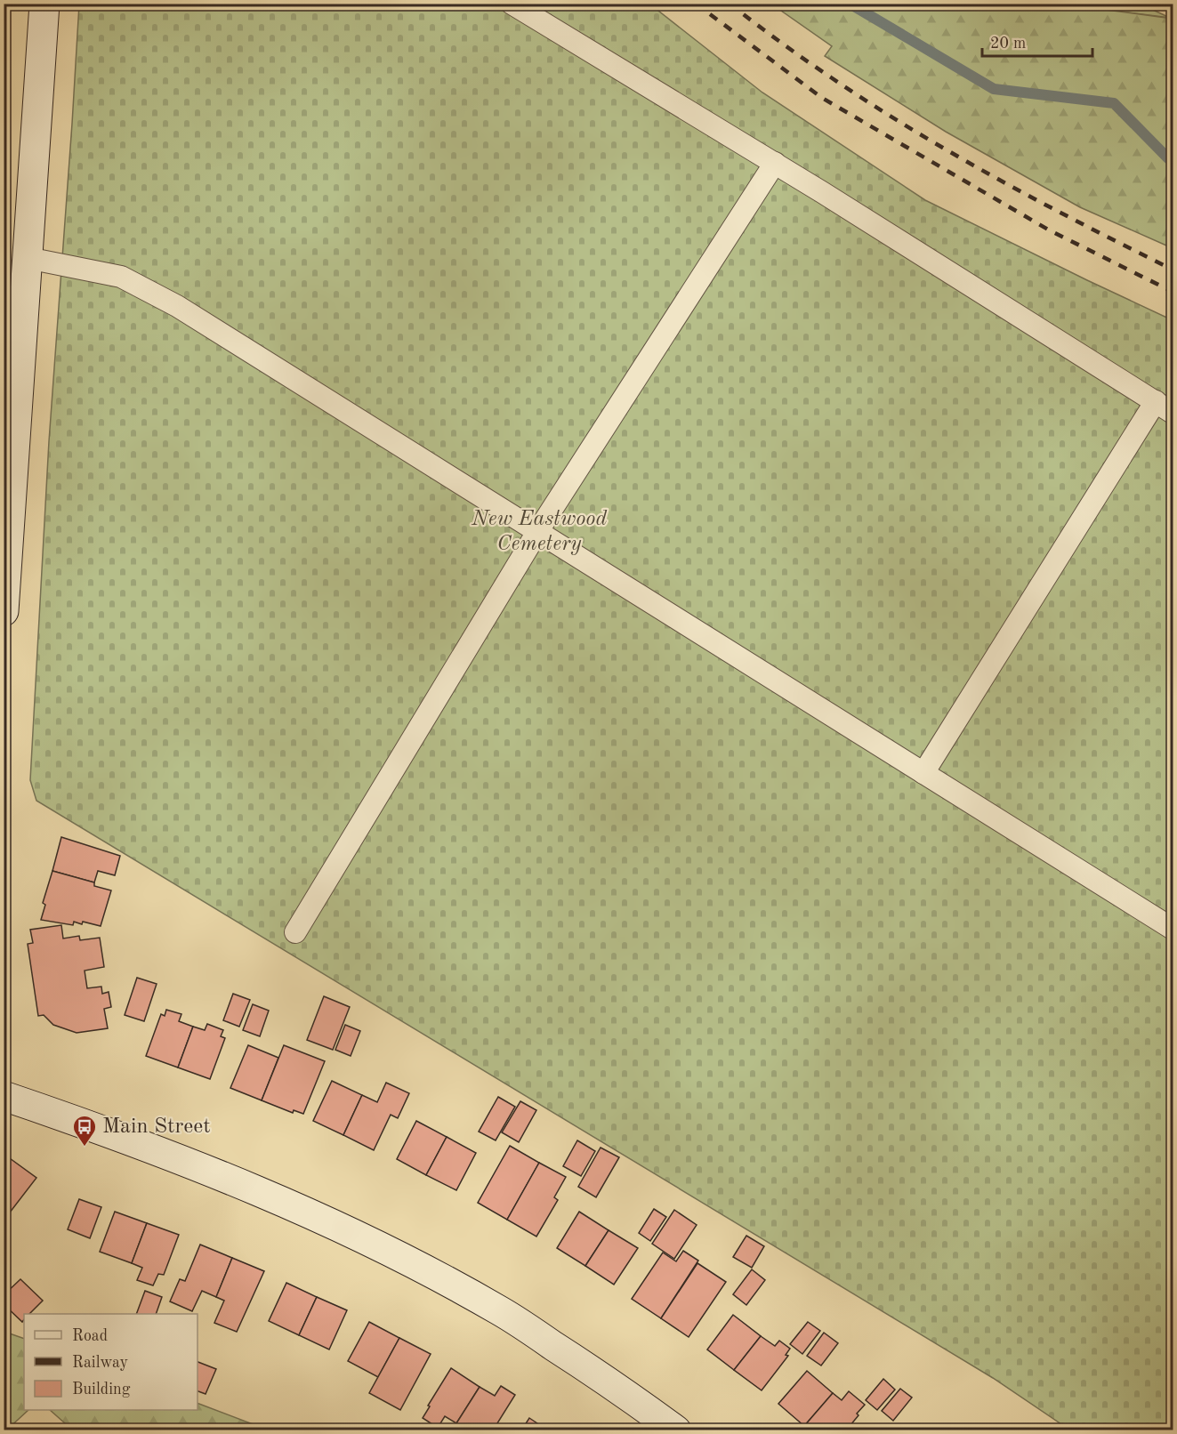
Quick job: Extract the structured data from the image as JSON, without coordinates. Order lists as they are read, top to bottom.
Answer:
{
  "parks": ["New Eastwood Cemetery"],
  "places": {
    "bus stop": ["Main Street"]
  },
  "legend": ["Road", "Railway", "Building"],
  "scale_bar": "20 m"
}
